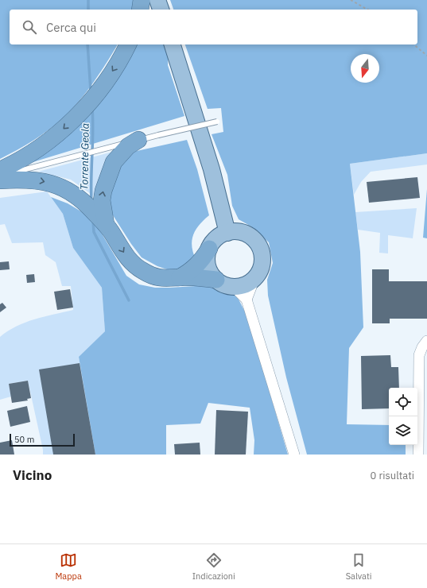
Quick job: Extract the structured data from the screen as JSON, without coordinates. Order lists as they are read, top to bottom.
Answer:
{
  "water": ["Torrente Geola"],
  "scale_bar": "50 m",
  "north": "bottom",
  "page": {
    "search": "Cerca qui",
    "scale": "50 m",
    "heading": ["Vicino", "0 risultati"],
    "nav": ["Mappa", "Indicazioni", "Salvati"]
  }
}
